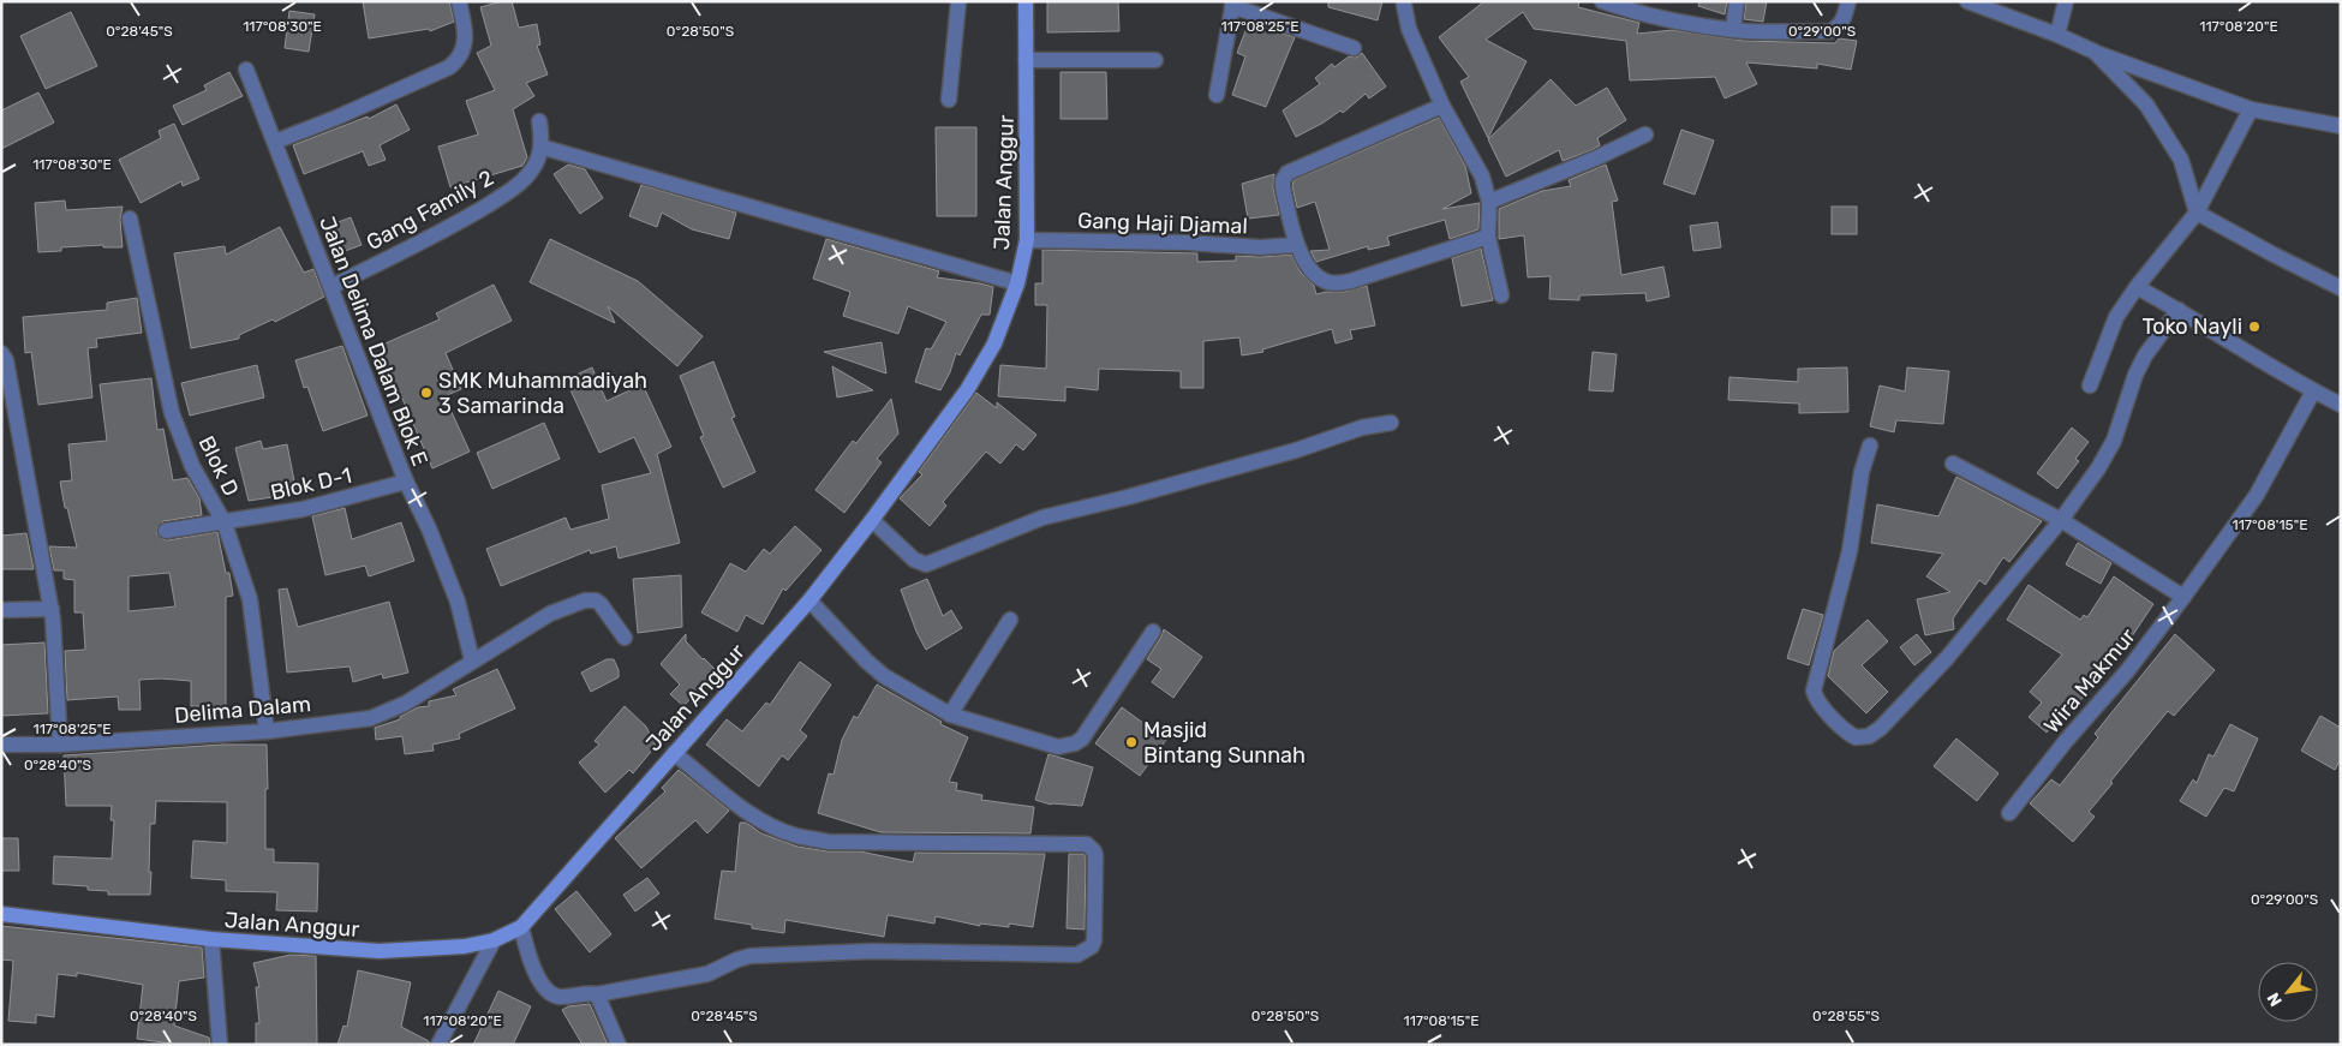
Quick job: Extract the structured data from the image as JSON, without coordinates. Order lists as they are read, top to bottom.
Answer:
{
  "streets": {
    "street": [
      "Jalan Anggur",
      "Gang Family 2",
      "Gang Haji Djamal",
      "Jalan Delima Dalam Blok E",
      "Blok D",
      "Blok D-1",
      "Wira Makmur",
      "Delima Dalam"
    ]
  },
  "crossings": [
    ["Jalan Anggur", "Gang Haji Djamal"],
    ["Gang Family 2", "Jalan Delima Dalam Blok E"],
    ["Jalan Delima Dalam Blok E", "Blok D-1"],
    ["Jalan Delima Dalam Blok E", "Delima Dalam"],
    ["Blok D", "Blok D-1"],
    ["Blok D", "Delima Dalam"]
  ],
  "places": ["Toko Nayli", "SMK Muhammadiyah 3 Samarinda", "Masjid Bintang Sunnah"],
  "north": "bottom left",
  "coordinates": [
    "117°08'25\"E",
    "117°08'20\"E",
    "117°08'30\"E",
    "0°28'45\"S",
    "0°28'50\"S",
    "0°29'00\"S",
    "117°08'15\"E",
    "0°28'40\"S",
    "0°28'55\"S"
  ]
}
